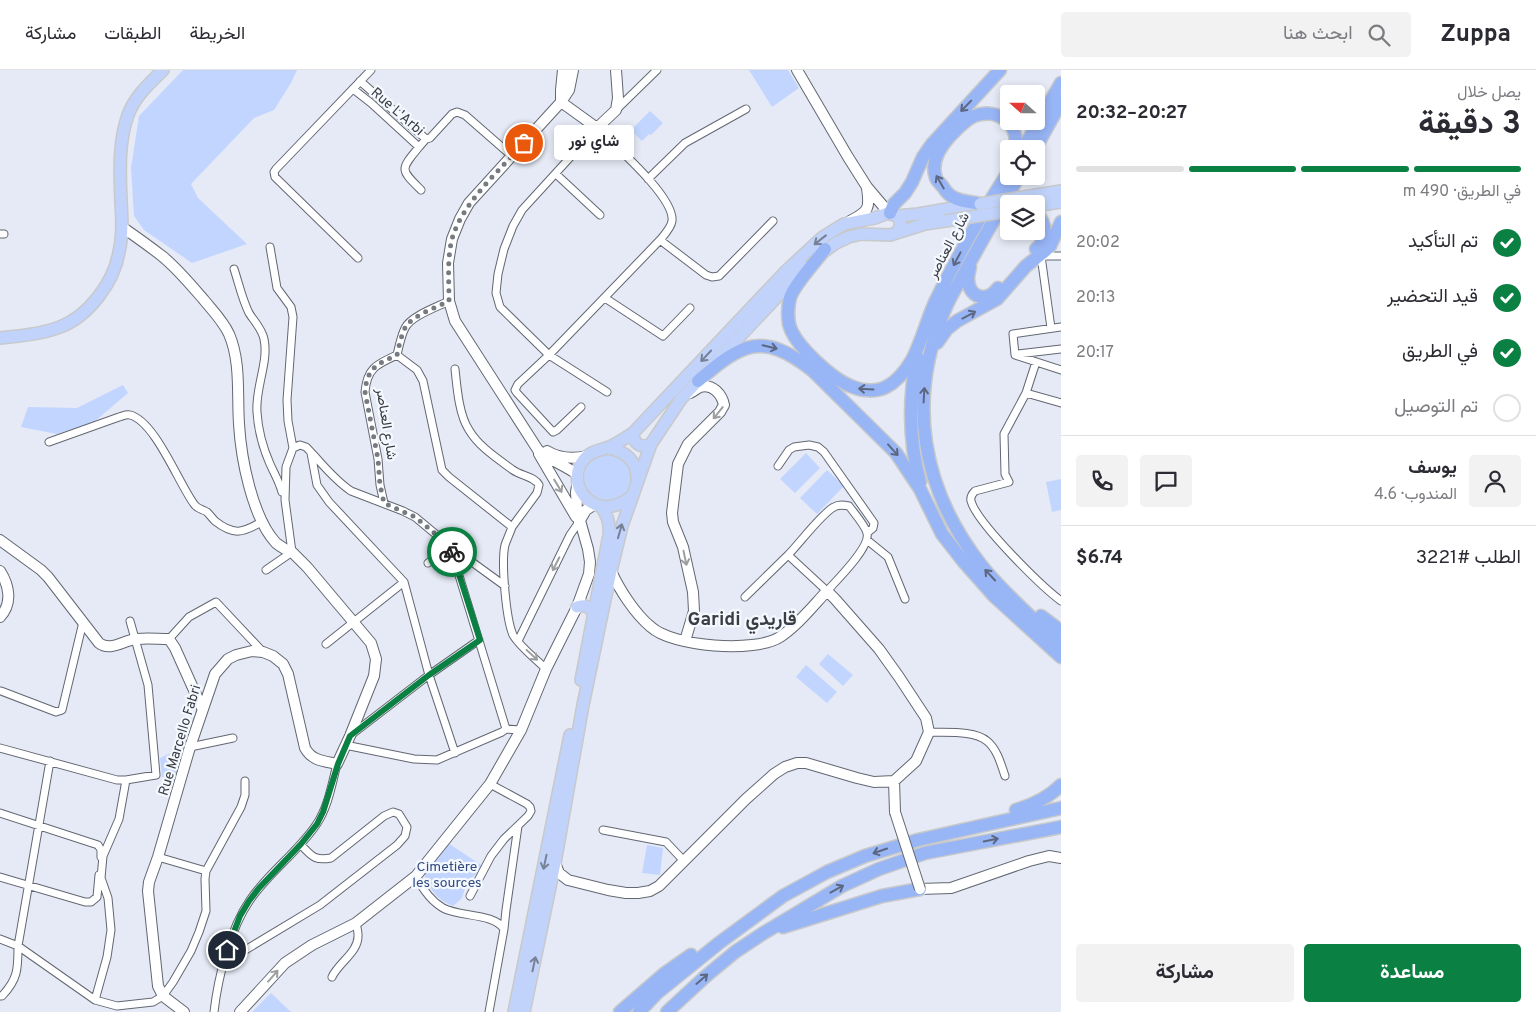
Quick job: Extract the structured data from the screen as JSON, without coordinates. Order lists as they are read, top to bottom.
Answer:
{
  "streets": {
    "highway": ["شارع العناصر"],
    "street": ["Rue L'Arbi", "Rue Marcello Fabri"]
  },
  "districts": ["Garidi قاريدي"],
  "parks": ["Cimetière les sources"],
  "places": ["شاي نور"],
  "north": "left",
  "page": {
    "header": "Zuppa",
    "search": "ابحث هنا",
    "nav": ["الخريطة", "الطبقات", "مشاركة"],
    "heading": ["3 دقيقة", "يصل خلال", "20:27–20:32"],
    "panel": [
      "يوسف",
      "المندوب · 4.6",
      "الطلب #3221",
      "$6.74"
    ],
    "bubble": "شاي نور",
    "bar": "في الطريق · 490 m",
    "list": [
      ["تم التأكيد", "20:02"],
      ["قيد التحضير", "20:13"],
      ["في الطريق", "20:17"],
      "تم التوصيل"
    ],
    "buttons": ["مساعدة", "مشاركة"]
  }
}
